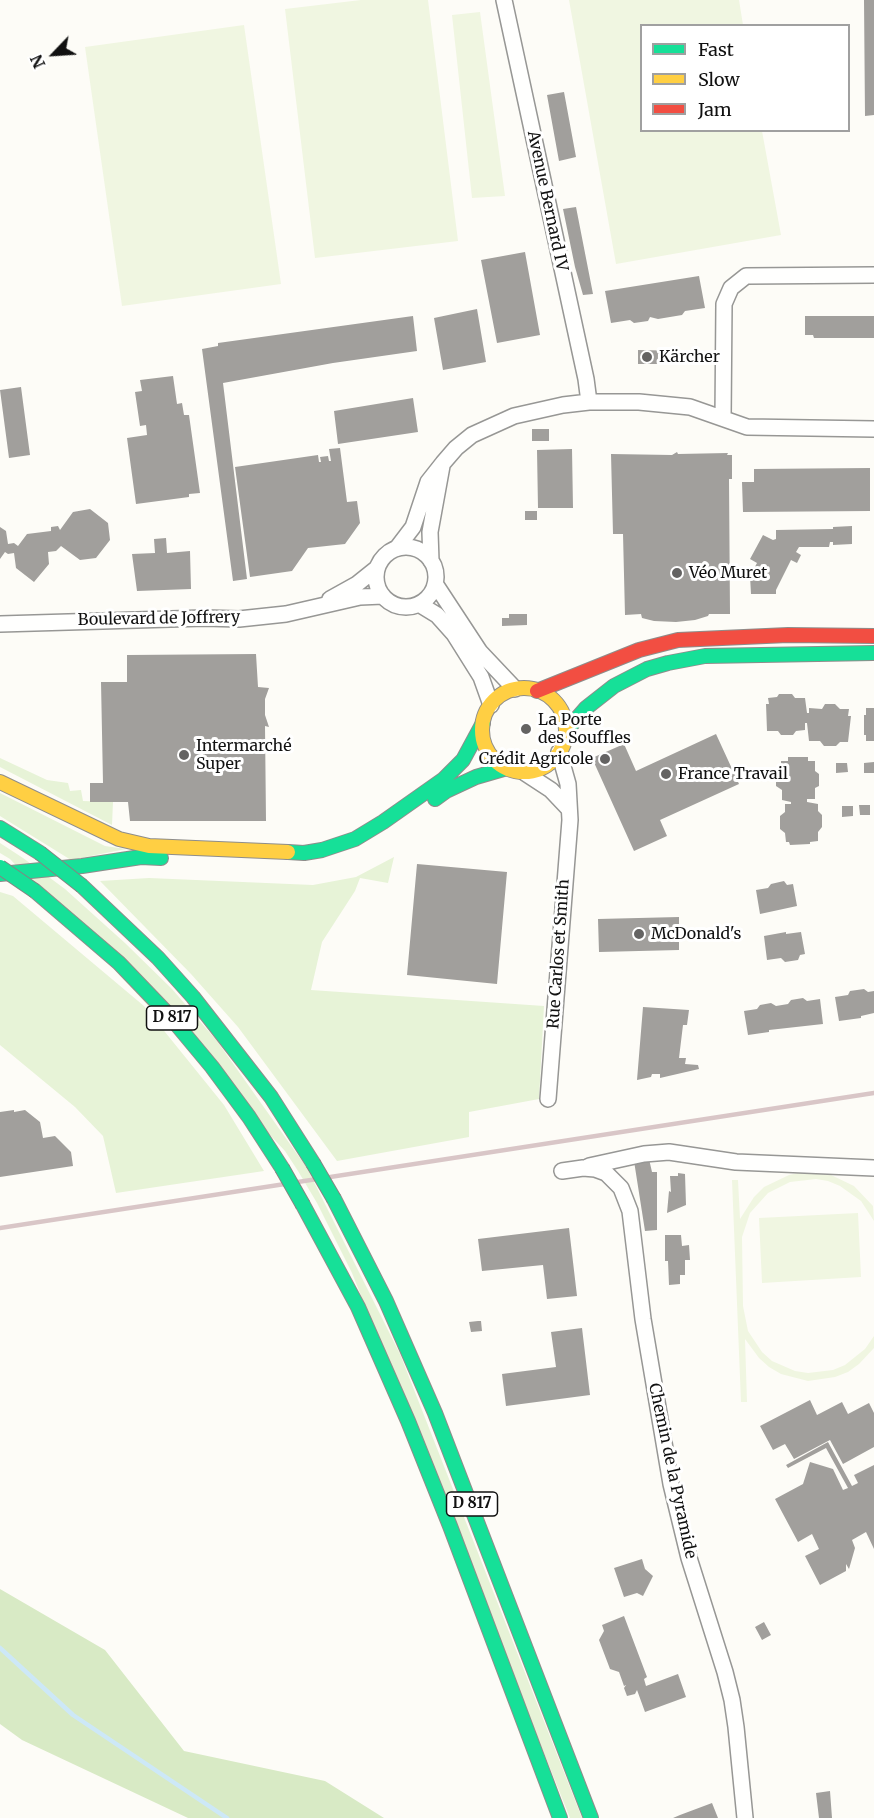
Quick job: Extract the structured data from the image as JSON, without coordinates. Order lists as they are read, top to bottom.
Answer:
{
  "streets": {
    "main road": ["D 817"],
    "street": [
      "Avenue Bernard IV",
      "Boulevard de Joffrery",
      "Rue Carlos et Smith",
      "Chemin de la Pyramide"
    ]
  },
  "places": [
    "Kärcher",
    "Véo Muret",
    "La Porte des Souffles",
    "Intermarché Super",
    "Crédit Agricole",
    "France Travail",
    "McDonald's"
  ],
  "legend": ["Fast", "Slow", "Jam"],
  "north": "bottom left"
}
